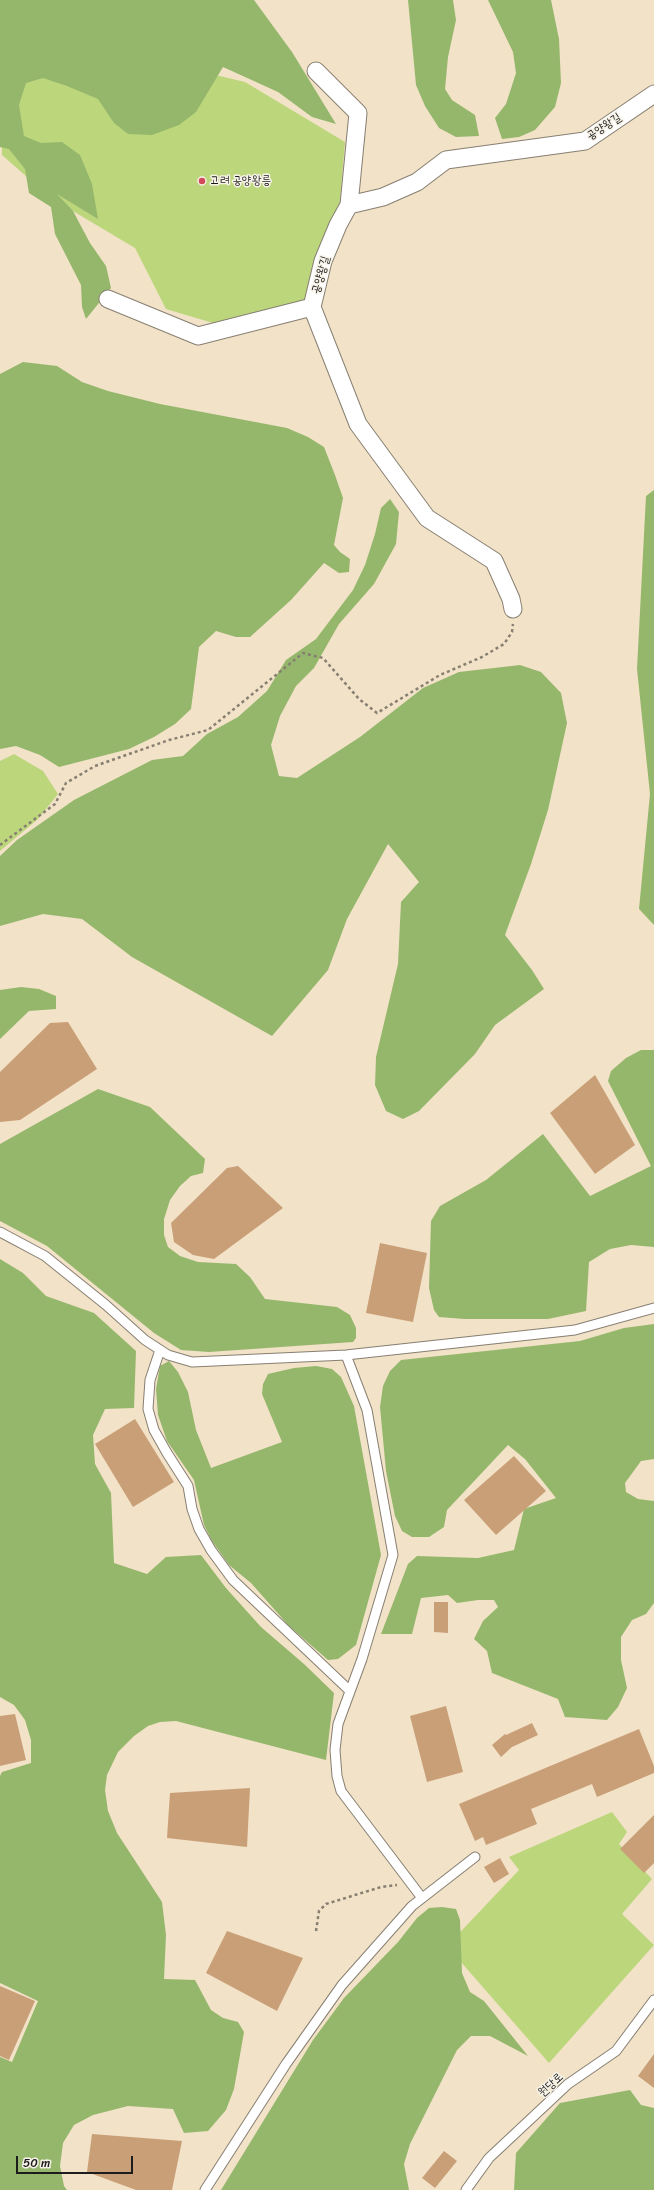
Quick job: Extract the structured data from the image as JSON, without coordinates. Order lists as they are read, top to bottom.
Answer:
{
  "streets": {
    "street": ["공양왕길"],
    "lane": ["원당로"]
  },
  "places": ["고려 공양왕릉"],
  "scale_bar": "50 m"
}
